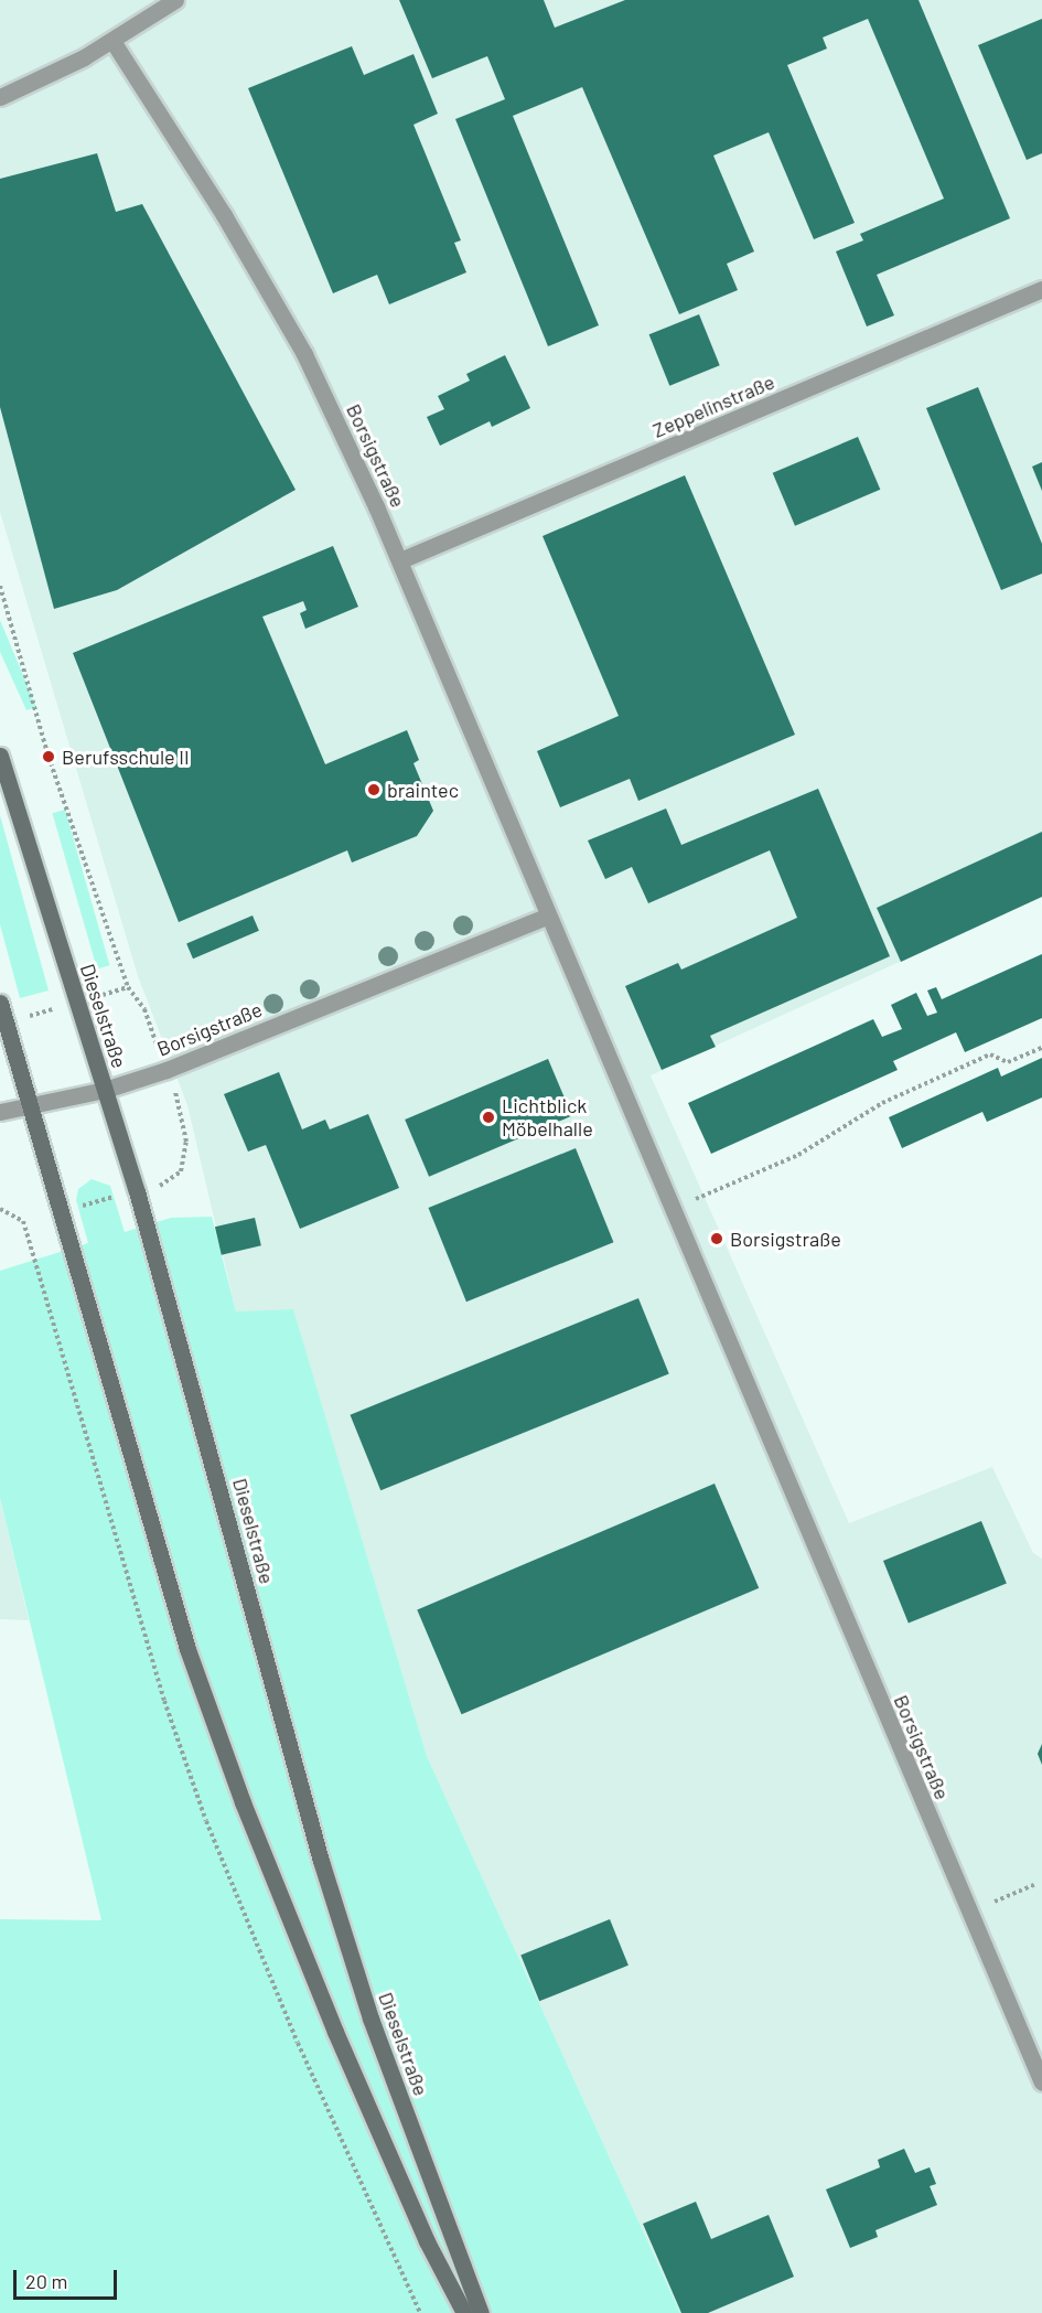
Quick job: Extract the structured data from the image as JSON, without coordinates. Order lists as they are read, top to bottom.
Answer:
{
  "streets": {
    "main road": ["Dieselstraße"],
    "street": ["Zeppelinstraße", "Borsigstraße"]
  },
  "crossings": [
    ["Zeppelinstraße", "Borsigstraße"],
    ["Borsigstraße", "Dieselstraße"]
  ],
  "places": [
    "Berufsschule II",
    "braintec",
    "Lichtblick Möbelhalle",
    "Borsigstraße"
  ],
  "scale_bar": "20 m"
}
